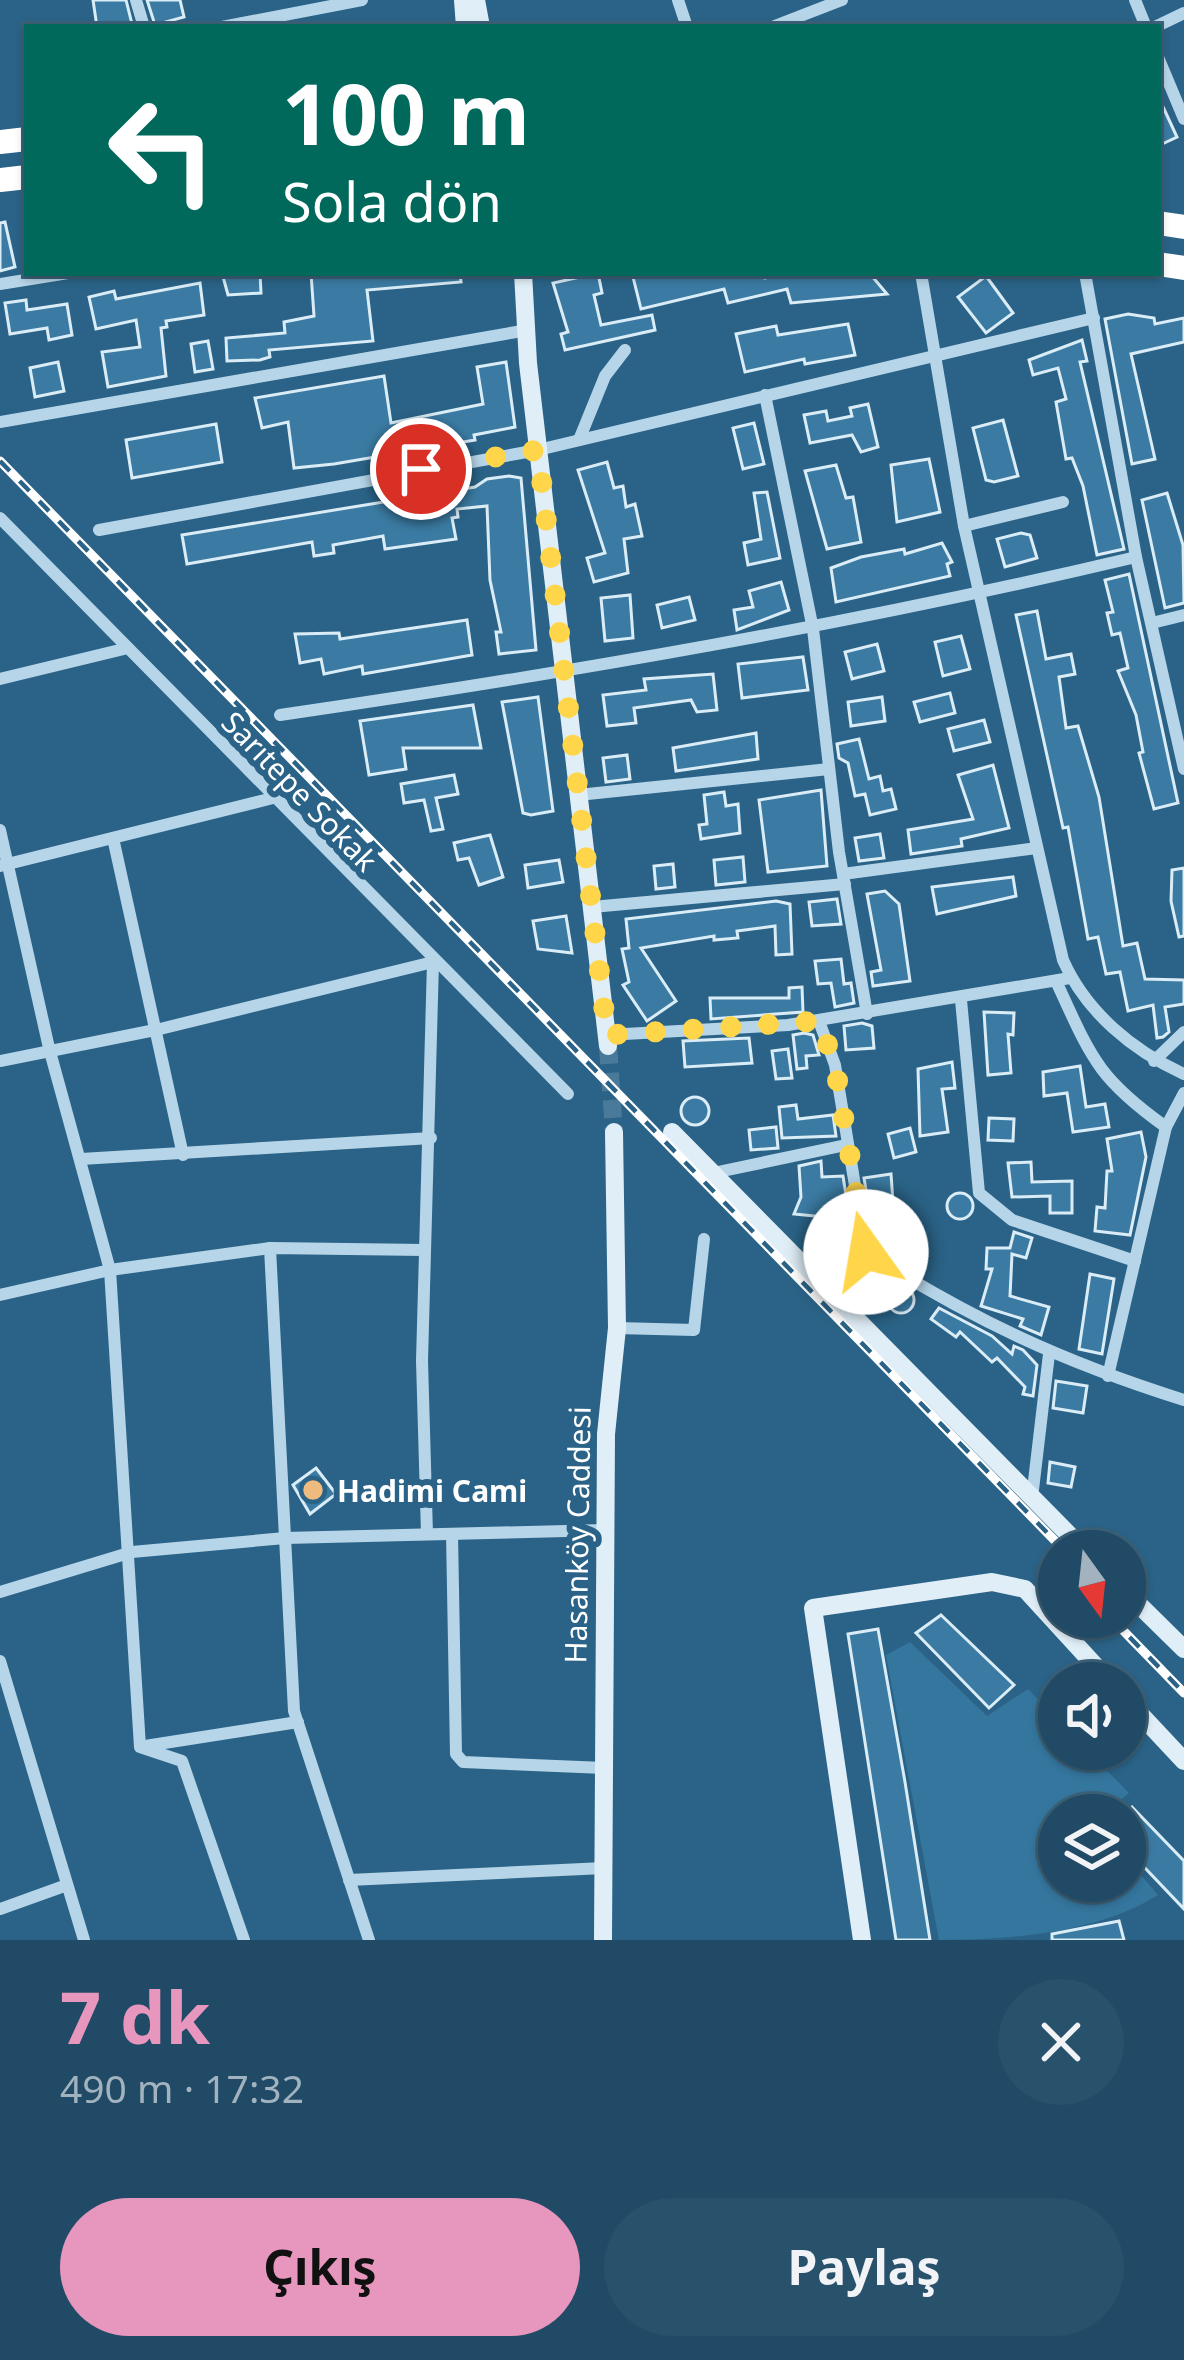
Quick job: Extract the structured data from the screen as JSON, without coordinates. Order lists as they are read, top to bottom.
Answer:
{
  "streets": {
    "street": ["Sarıtepe Sokak", "Hasanköy Caddesi"]
  },
  "places": ["Hadimi Cami"],
  "north": "bottom",
  "page": {
    "turn": ["100 m", "Sola dön"],
    "heading": ["7 dk", "490 m · 17:32"],
    "buttons": ["Çıkış", "Paylaş"]
  }
}
